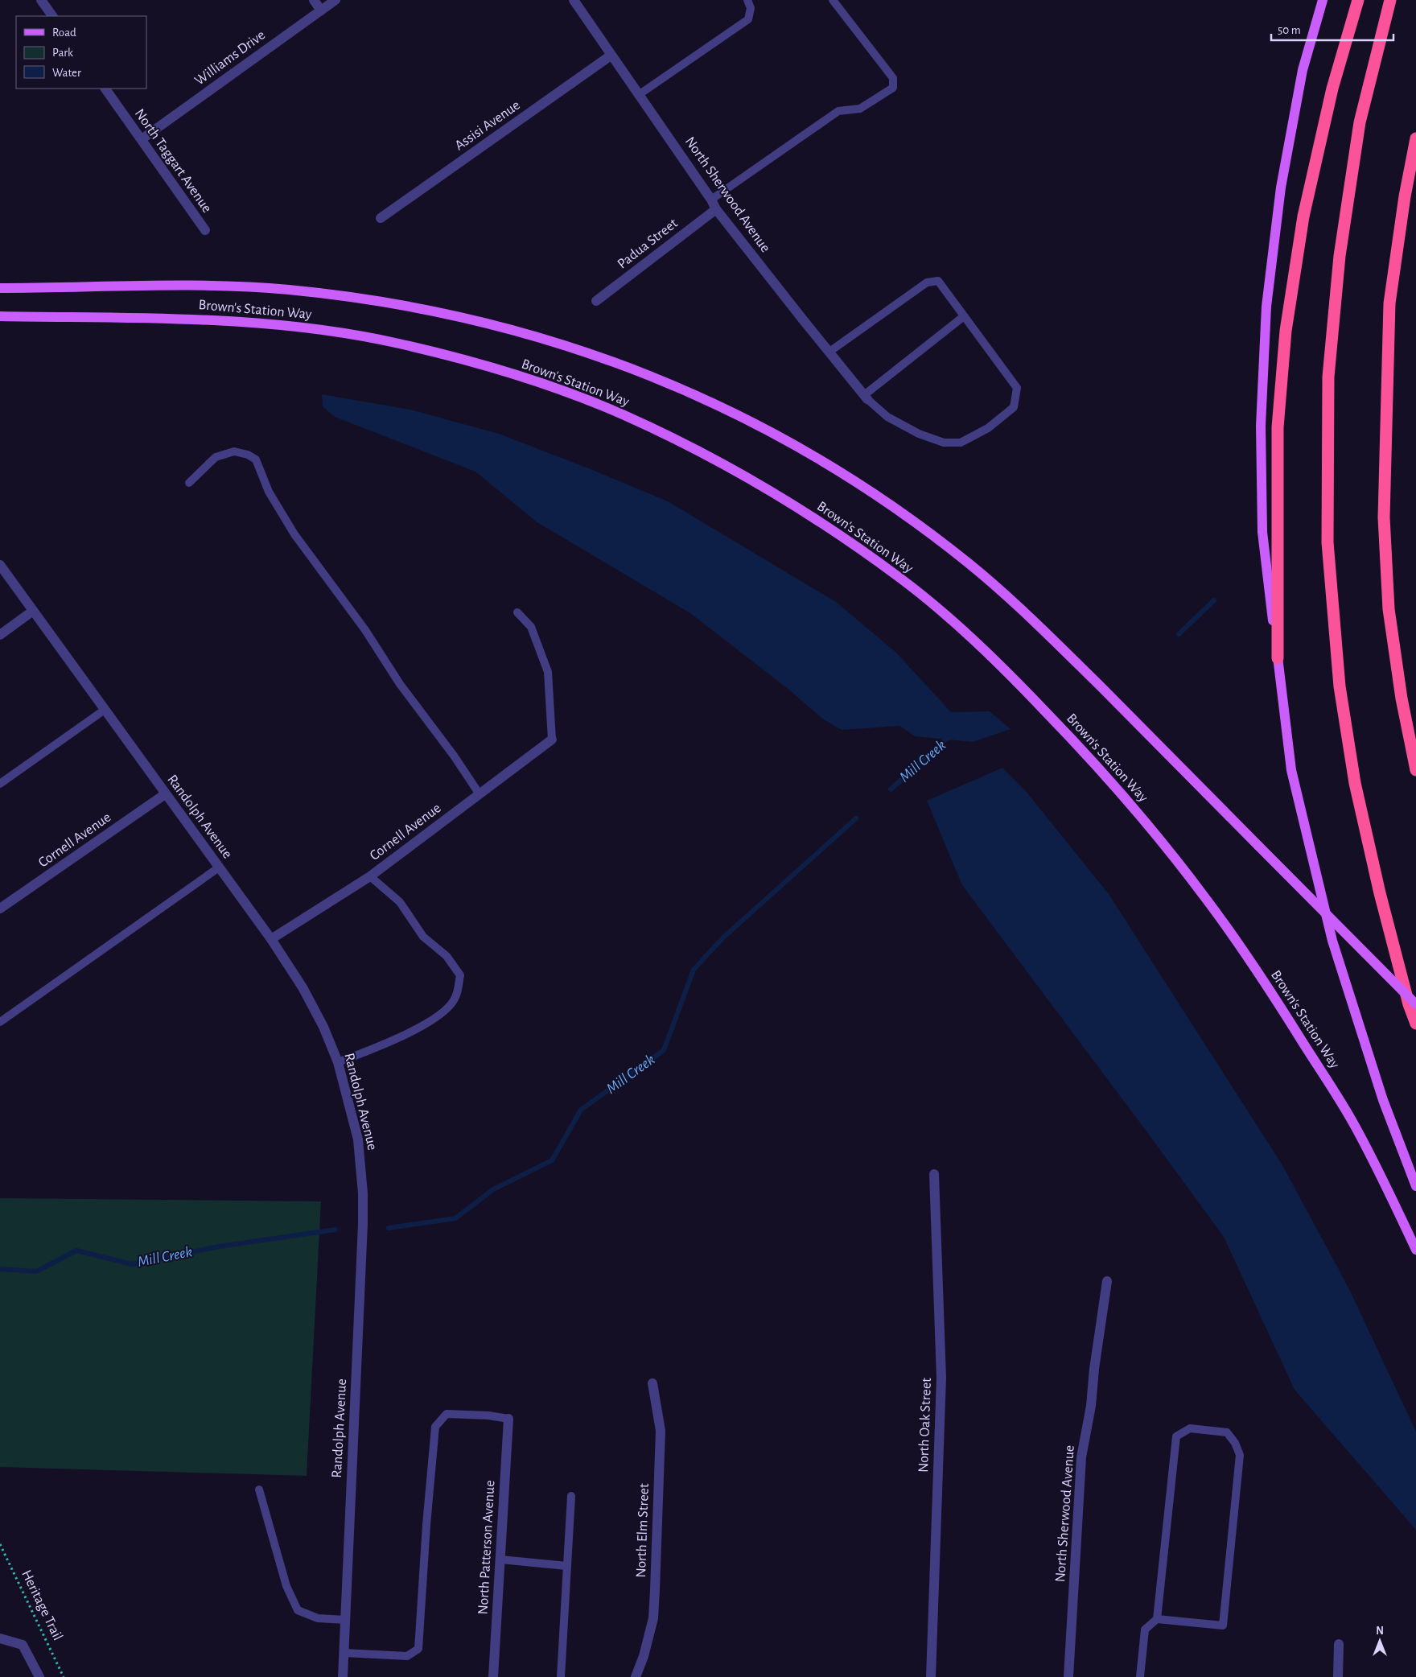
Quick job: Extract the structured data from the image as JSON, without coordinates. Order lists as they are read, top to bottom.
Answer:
{
  "streets": {
    "main road": ["Brown's Station Way"],
    "street": [
      "Williams Drive",
      "Assisi Avenue",
      "North Taggart Avenue",
      "North Sherwood Avenue",
      "Padua Street",
      "Randolph Avenue",
      "Cornell Avenue",
      "North Oak Street",
      "North Elm Street",
      "North Patterson Avenue"
    ],
    "path": ["Heritage Trail"]
  },
  "crossings": [
    ["Williams Drive", "North Taggart Avenue"],
    ["Assisi Avenue", "North Sherwood Avenue"],
    ["North Sherwood Avenue", "Padua Street"],
    ["Randolph Avenue", "Cornell Avenue"]
  ],
  "water": ["Mill Creek"],
  "legend": ["Road", "Park", "Water"],
  "scale_bar": "50 m",
  "north": "top"
}
